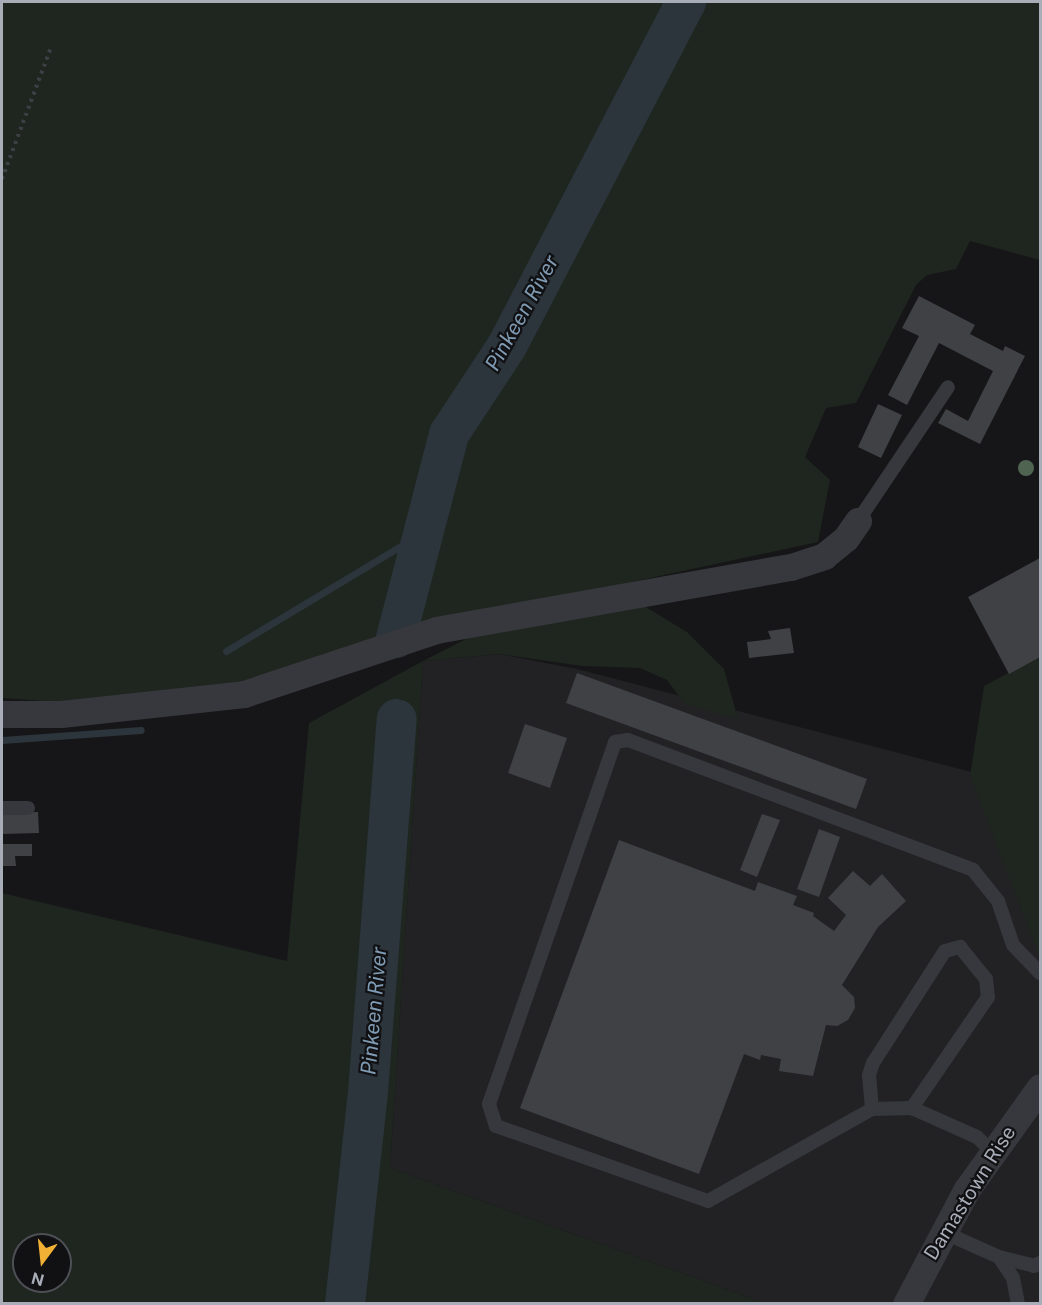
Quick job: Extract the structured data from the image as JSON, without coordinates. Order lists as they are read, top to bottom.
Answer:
{
  "streets": {
    "street": ["Damastown Rise"]
  },
  "water": ["Pinkeen River"],
  "north": "bottom"
}
